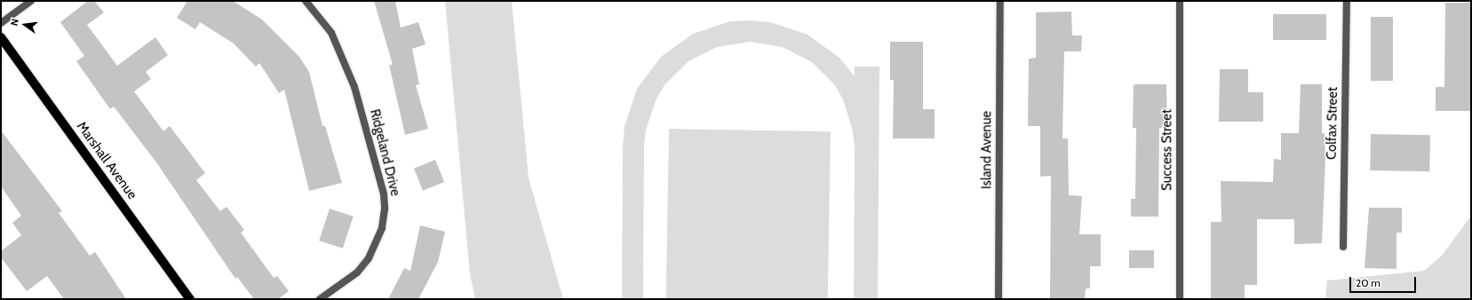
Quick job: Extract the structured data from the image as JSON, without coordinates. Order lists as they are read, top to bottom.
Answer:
{
  "streets": {
    "main road": ["Marshall Avenue"],
    "street": [
      "Colfax Street",
      "Island Avenue",
      "Success Street",
      "Ridgeland Drive"
    ]
  },
  "scale_bar": "20 m",
  "north": "left"
}
